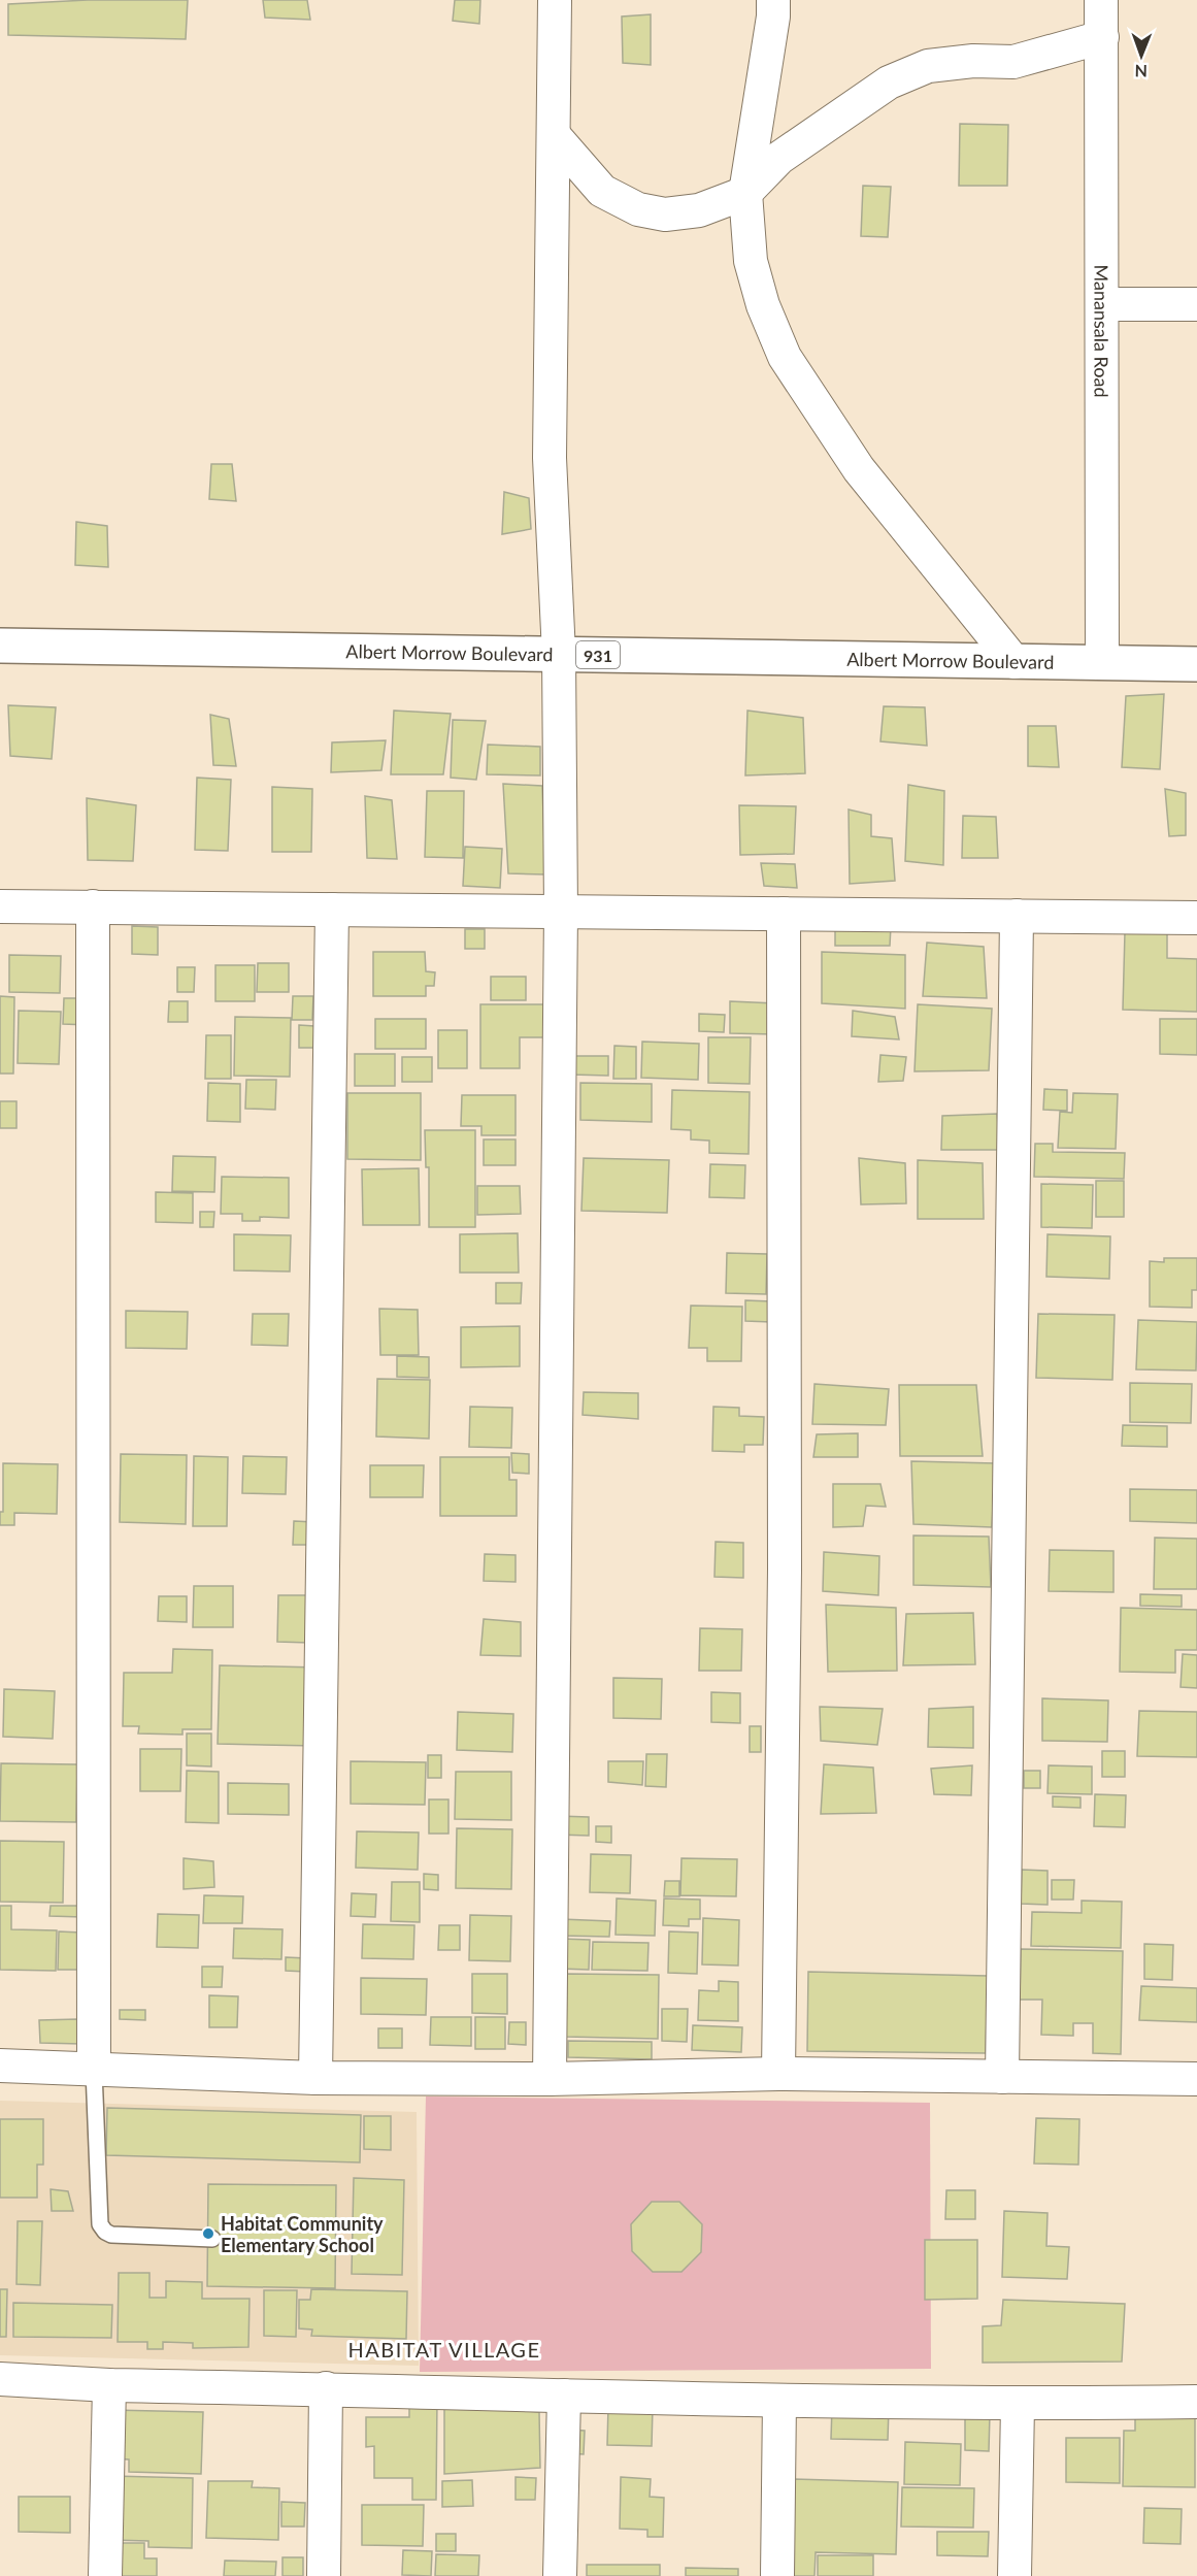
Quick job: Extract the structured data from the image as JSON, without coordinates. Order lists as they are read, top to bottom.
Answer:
{
  "streets": {
    "highway": ["Albert Morrow Boulevard", "931"],
    "street": ["Manansala Road"]
  },
  "crossings": [
    ["Manansala Road", "Albert Morrow Boulevard"]
  ],
  "districts": ["HABITAT VILLAGE"],
  "places": ["Habitat Community Elementary School"],
  "north": "bottom"
}
